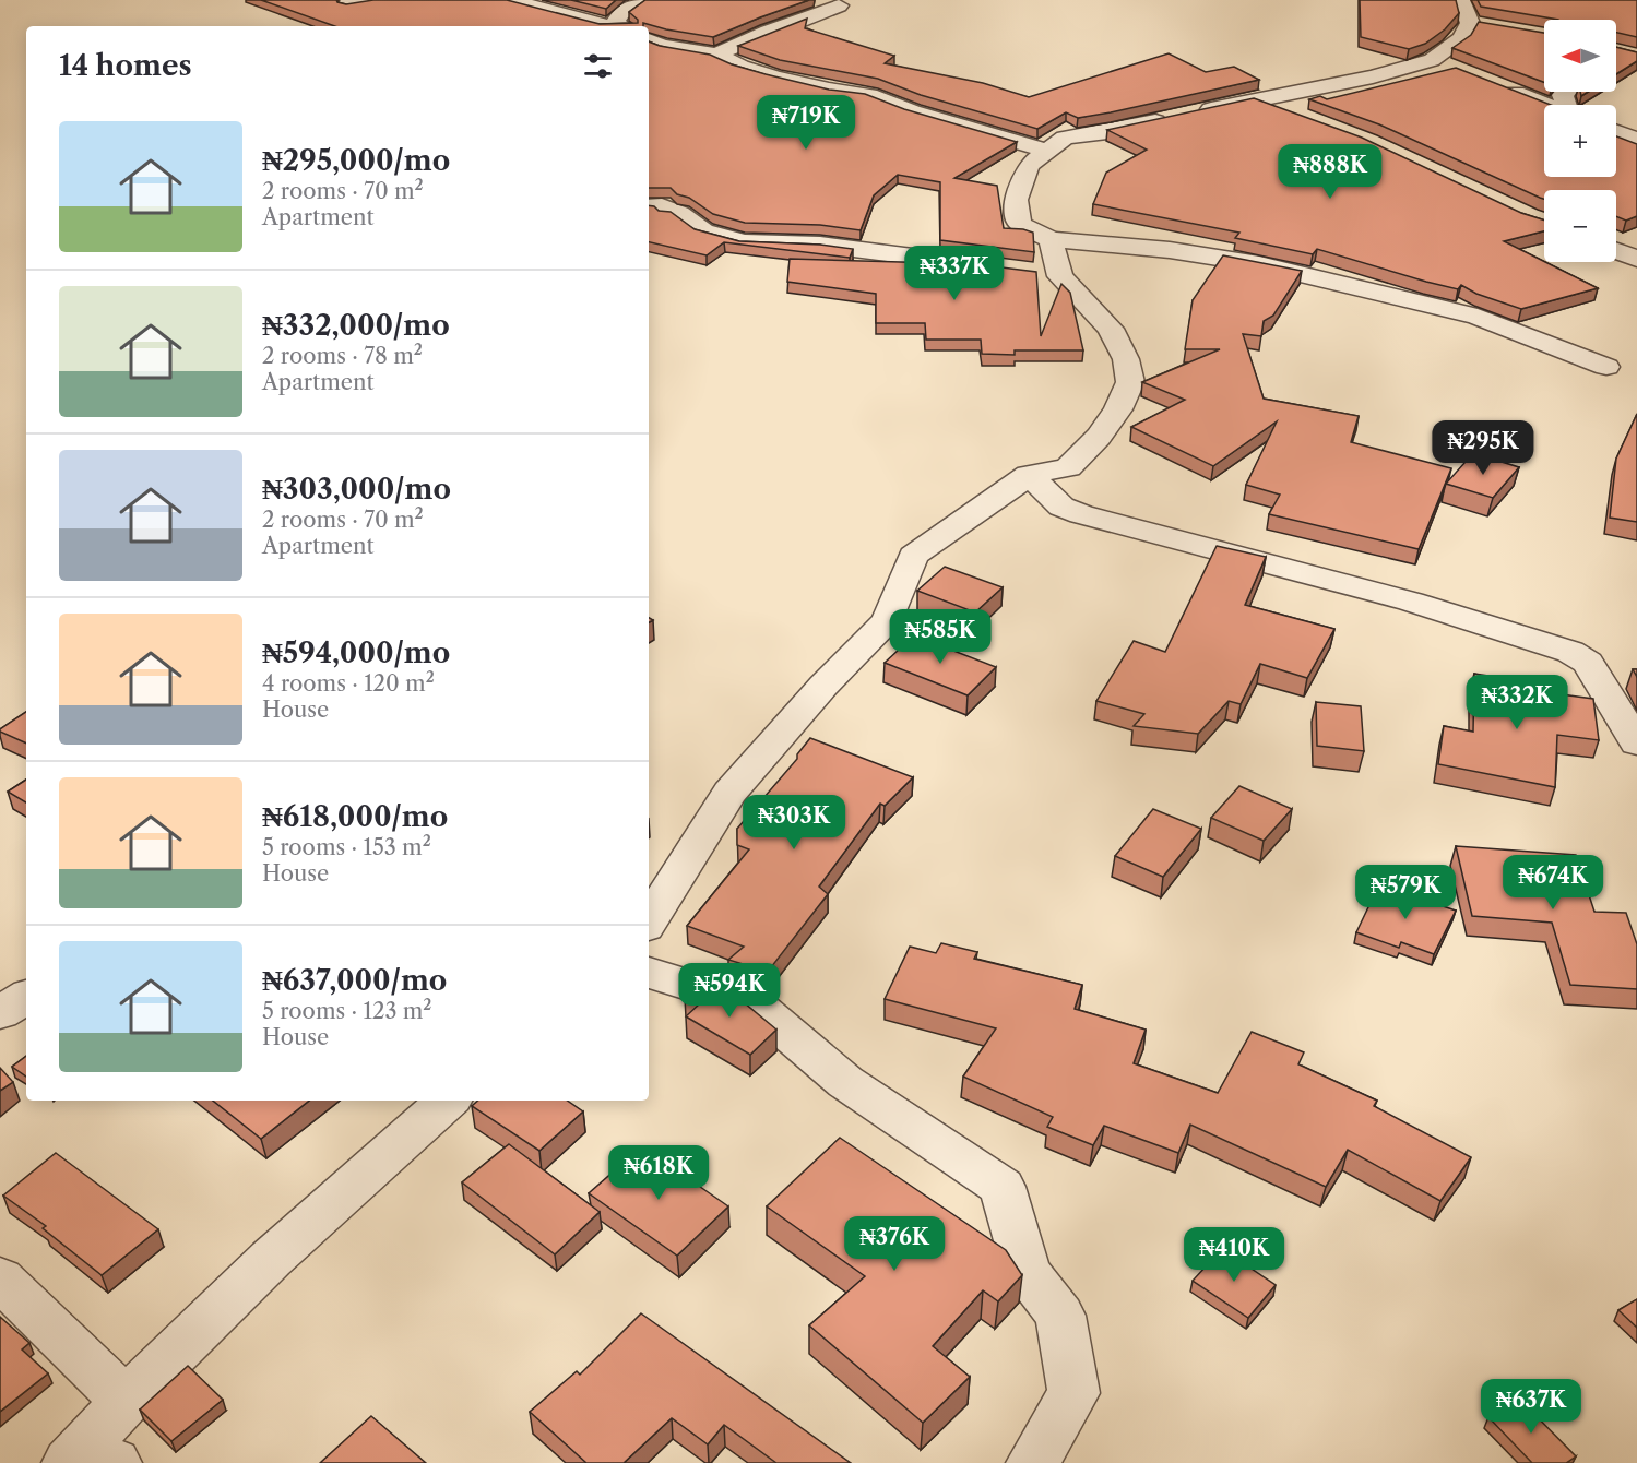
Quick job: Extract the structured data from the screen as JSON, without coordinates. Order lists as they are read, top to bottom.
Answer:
{
  "north": "left",
  "page": {
    "map_buttons": ["+", "−"],
    "heading": "14 homes",
    "price": [
      "₦719K",
      "₦888K",
      "₦337K",
      "₦295K",
      "₦585K",
      "₦332K",
      "₦303K",
      "₦674K",
      "₦579K",
      "₦594K",
      "₦618K",
      "₦376K",
      "₦410K",
      "₦637K"
    ],
    "list": [
      {
        "name": "₦295,000/mo",
        "note": "2 rooms · 70 m² · Apartment"
      },
      {
        "name": "₦332,000/mo",
        "note": "2 rooms · 78 m² · Apartment"
      },
      {
        "name": "₦303,000/mo",
        "note": "2 rooms · 70 m² · Apartment"
      },
      {
        "name": "₦594,000/mo",
        "note": "4 rooms · 120 m² · House"
      },
      {
        "name": "₦618,000/mo",
        "note": "5 rooms · 153 m² · House"
      },
      {
        "name": "₦637,000/mo",
        "note": "5 rooms · 123 m² · House"
      }
    ]
  }
}
